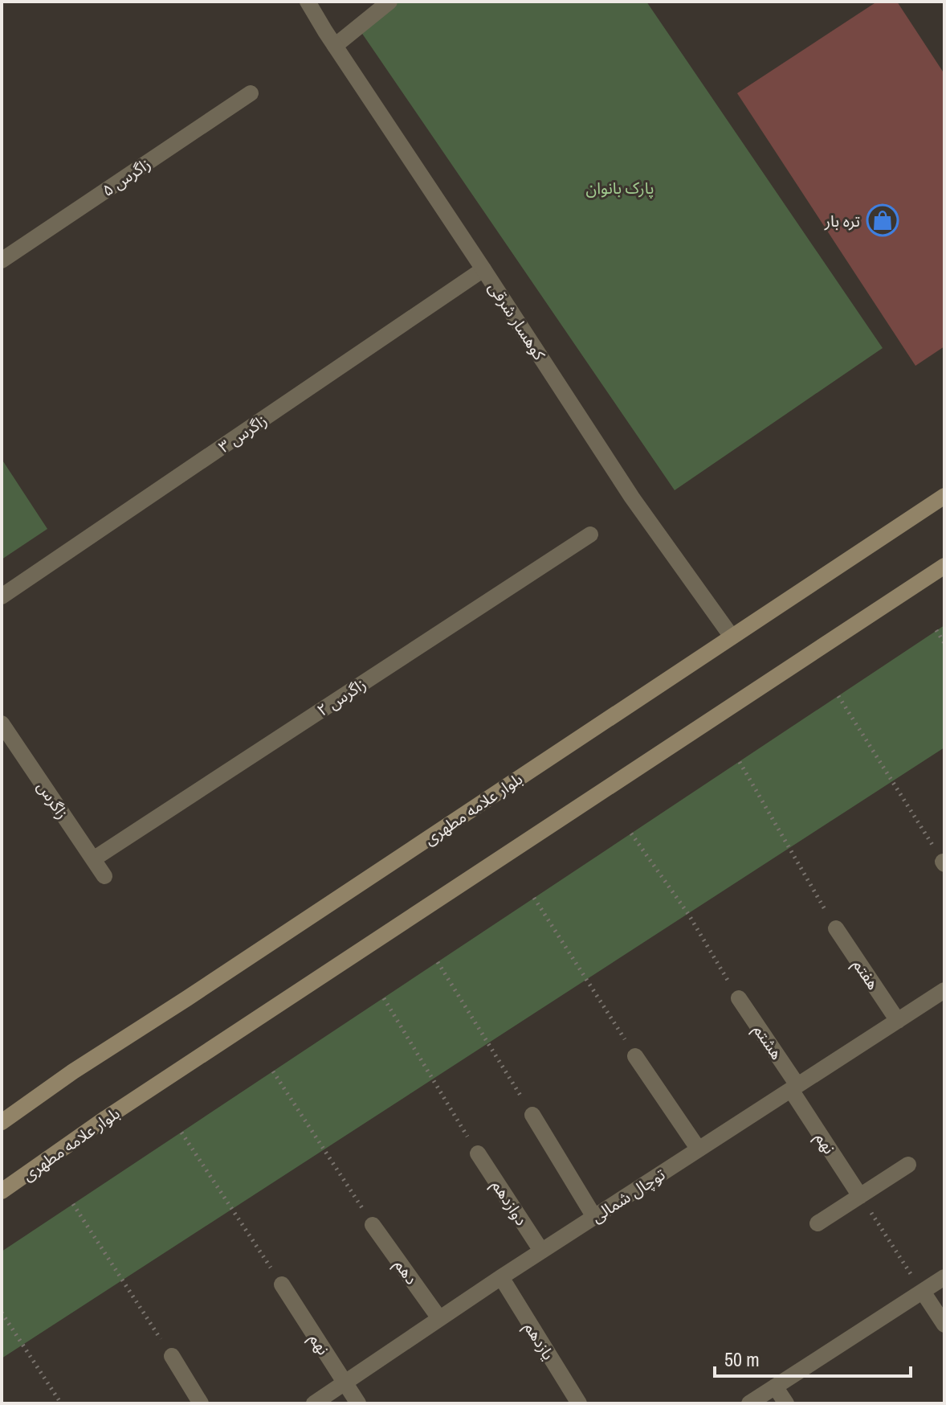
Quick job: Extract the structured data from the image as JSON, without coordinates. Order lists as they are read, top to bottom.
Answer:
{
  "streets": {
    "main road": ["بلوار علامه مطهری"],
    "street": [
      "زاگرس ۵",
      "کوهسار شرقی",
      "زاگرس ۳",
      "زاگرس ۲",
      "زاگرس",
      "هفتم",
      "هشتم",
      "نهم",
      "توچال شمالی",
      "دوازدهم",
      "دهم",
      "یازدهم"
    ]
  },
  "crossings": [
    ["کوهسار شرقی", "زاگرس ۳"],
    ["کوهسار شرقی", "بلوار علامه مطهری"],
    ["زاگرس ۲", "زاگرس"],
    ["هفتم", "توچال شمالی"],
    ["هشتم", "نهم"],
    ["هشتم", "توچال شمالی"],
    ["نهم", "توچال شمالی"],
    ["توچال شمالی", "دوازدهم"],
    ["توچال شمالی", "دهم"],
    ["توچال شمالی", "یازدهم"]
  ],
  "parks": ["پارک بانوان"],
  "places": {
    "shop": ["تره بار"]
  },
  "scale_bar": "50 m"
}
